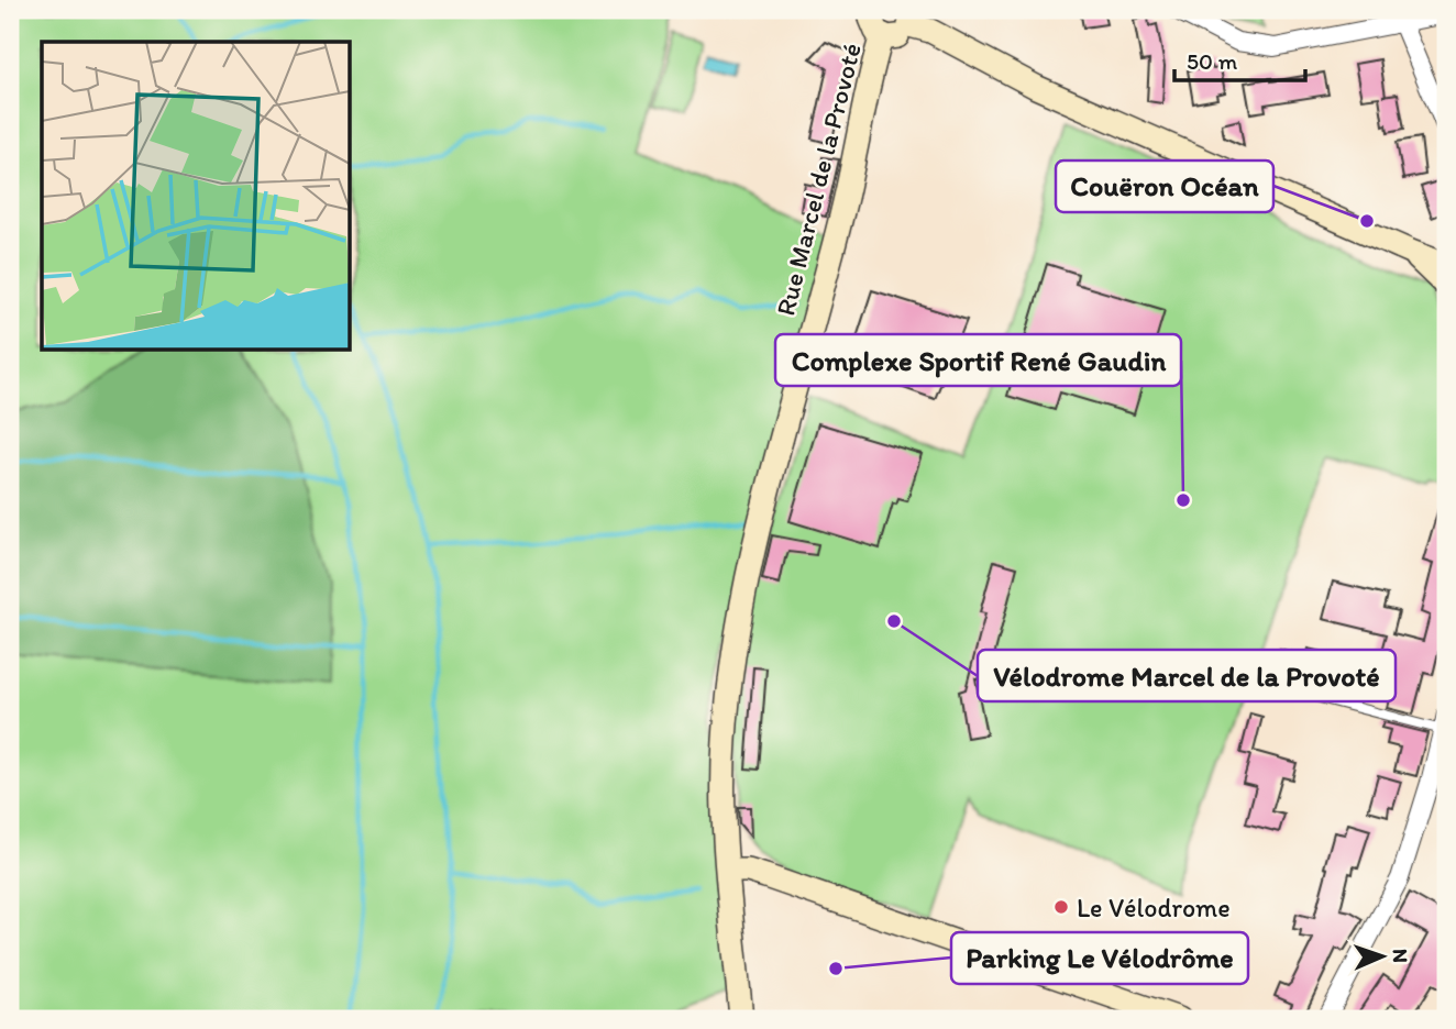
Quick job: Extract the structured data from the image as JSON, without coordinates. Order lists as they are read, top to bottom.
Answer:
{
  "streets": {
    "main road": ["Rue Marcel de la Provoté"]
  },
  "places": [
    "Couëron Océan",
    "Complexe Sportif René Gaudin",
    "Vélodrome Marcel de la Provoté",
    "Le Vélodrome",
    "Parking Le Vélodrôme"
  ],
  "scale_bar": "50 m",
  "north": "right"
}
